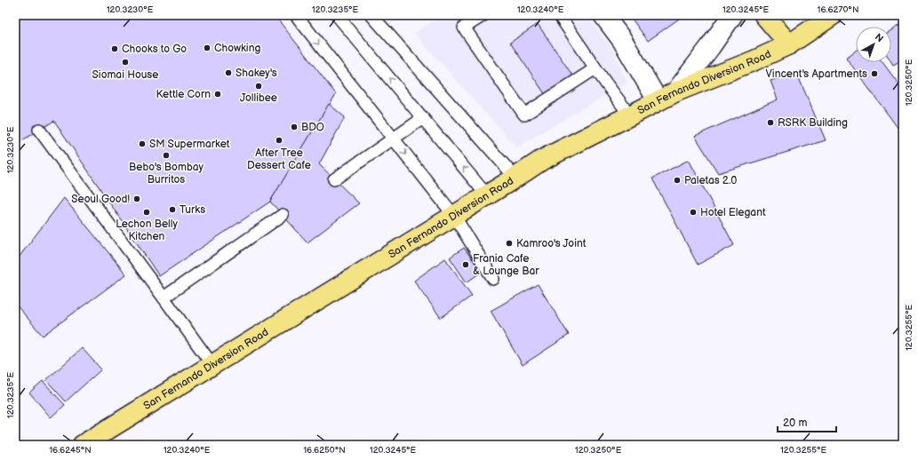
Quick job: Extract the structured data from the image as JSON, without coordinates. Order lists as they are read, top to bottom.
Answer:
{
  "streets": {
    "highway": ["San Fernando Diversion Road"]
  },
  "places": [
    "Chowking",
    "Chooks to Go",
    "Siomai House",
    "Shakey's",
    "Vincent's Apartments",
    "Jollibee",
    "Kettle Corn",
    "RSRK Building",
    "BDO",
    "After Tree Dessert Cafe",
    "SM Supermarket",
    "Bebo's Bombay Burritos",
    "Paletas 2.0",
    "Seoul Good!",
    "Turks",
    "Lechon Belly Kitchen",
    "Hotel Elegant",
    "Kamroo's Joint",
    "Frania Cafe & Lounge Bar"
  ],
  "scale_bar": "20 m",
  "north": "top right",
  "coordinates": [
    "120.3230°E",
    "120.3235°E",
    "120.3240°E",
    "120.3245°E",
    "16.6270°N",
    "120.3250°E",
    "120.3255°E",
    "16.6245°N",
    "16.6250°N"
  ]
}
